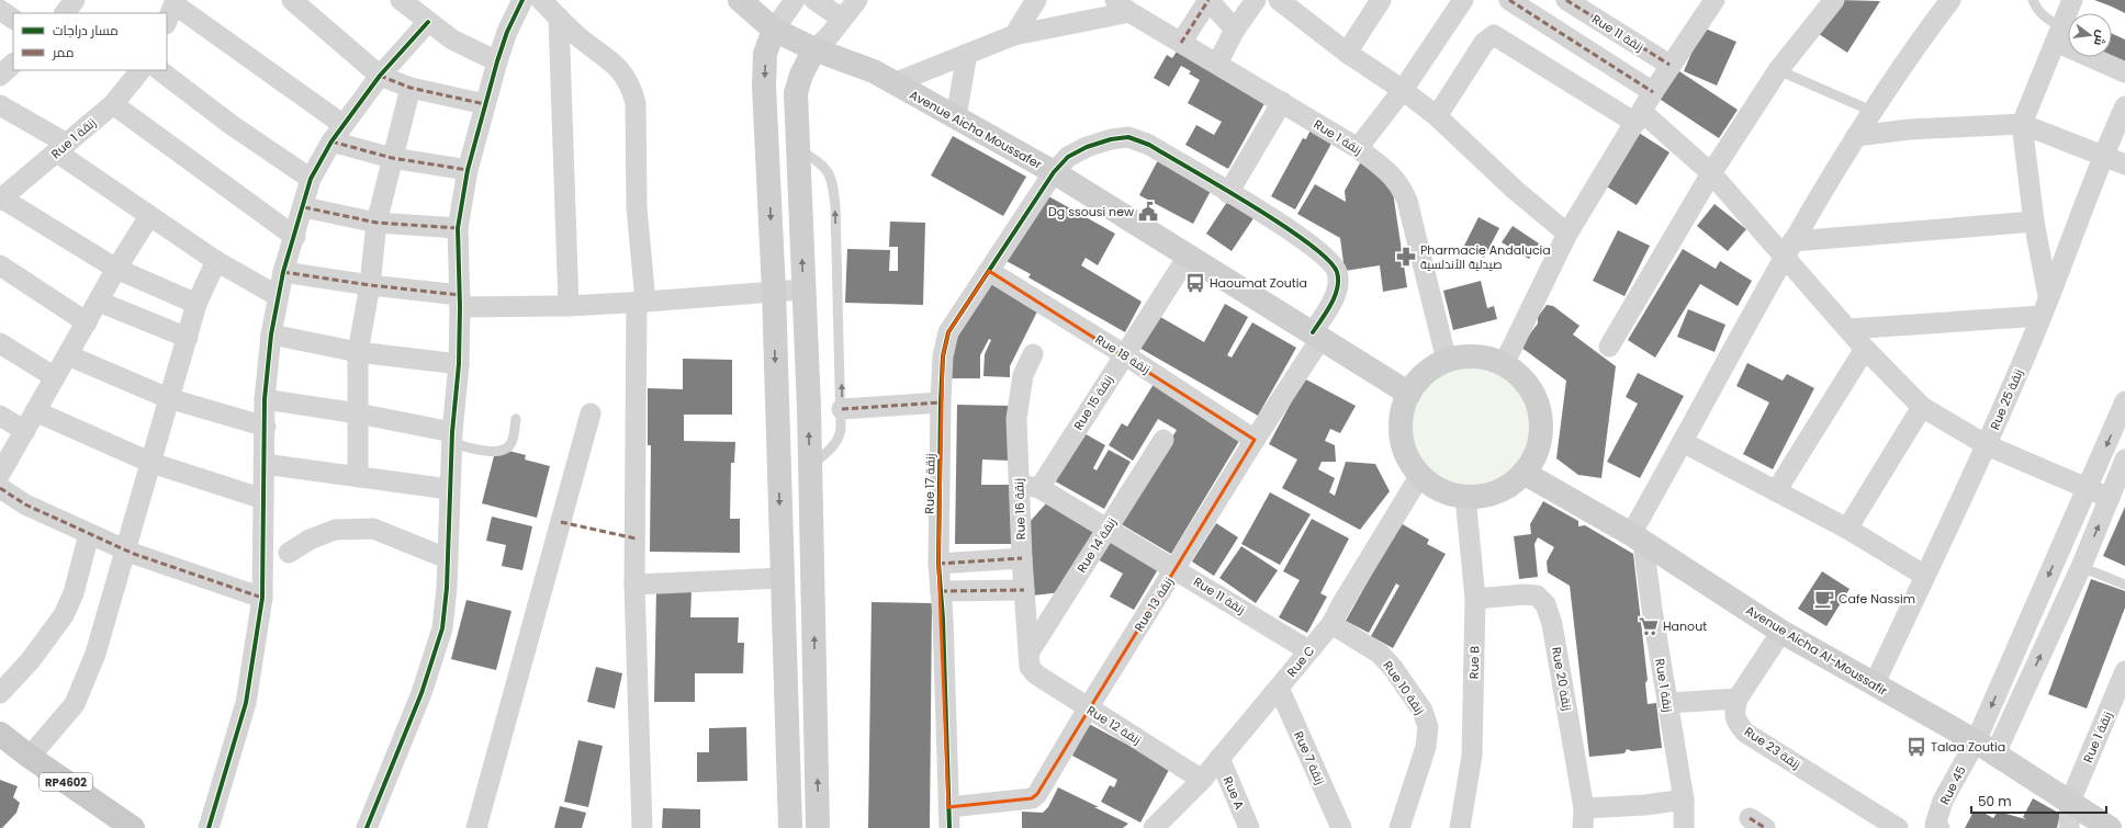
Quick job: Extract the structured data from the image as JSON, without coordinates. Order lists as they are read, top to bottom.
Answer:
{
  "streets": {
    "main road": ["RP4602"],
    "street": [
      "Rue 11 زنقة",
      "Avenue Aicha Moussafer",
      "Rue 1 زنقة",
      "Rue 18 زنقة",
      "Rue 25 زنقة",
      "Rue 15 زنقة",
      "Rue 17 زنقة",
      "Rue 16 زنقة",
      "Rue 14 زنقة",
      "Rue 13 زنقة",
      "Avenue Aicha Al-Moussafir",
      "Rue C",
      "Rue B",
      "Rue 20 زنقة",
      "Rue 10 زنقة",
      "Rue 12 زنقة",
      "Rue 23 زنقة",
      "Rue 7 زنقة",
      "Rue 45",
      "Rue A"
    ]
  },
  "crossings": [
    ["Rue 11 زنقة", "Rue 15 زنقة"],
    ["Rue 11 زنقة", "Rue 14 زنقة"],
    ["Rue 11 زنقة", "Rue 13 زنقة"],
    ["Rue 11 زنقة", "Rue C"],
    ["Avenue Aicha Moussafer", "Rue 1 زنقة"],
    ["Avenue Aicha Moussafer", "Rue 15 زنقة"],
    ["Avenue Aicha Moussafer", "Rue 17 زنقة"],
    ["Avenue Aicha Moussafer", "Rue 13 زنقة"],
    ["Avenue Aicha Moussafer", "Avenue Aicha Al-Moussafir"],
    ["Avenue Aicha Moussafer", "Rue C"],
    ["Avenue Aicha Moussafer", "Rue B"],
    ["Rue 1 زنقة", "Avenue Aicha Al-Moussafir"],
    ["Rue 1 زنقة", "Rue C"],
    ["Rue 1 زنقة", "Rue B"],
    ["Rue 18 زنقة", "Rue 15 زنقة"],
    ["Rue 18 زنقة", "Rue 17 زنقة"],
    ["Rue 18 زنقة", "Rue 13 زنقة"],
    ["Rue 25 زنقة", "Avenue Aicha Al-Moussafir"],
    ["Rue 17 زنقة", "Rue 13 زنقة"],
    ["Rue 16 زنقة", "Rue 14 زنقة"],
    ["Rue 16 زنقة", "Rue 12 زنقة"],
    ["Rue 14 زنقة", "Rue 12 زنقة"],
    ["Rue 13 زنقة", "Rue 12 زنقة"],
    ["Avenue Aicha Al-Moussafir", "Rue C"],
    ["Avenue Aicha Al-Moussafir", "Rue B"],
    ["Avenue Aicha Al-Moussafir", "Rue 23 زنقة"],
    ["Avenue Aicha Al-Moussafir", "Rue 45"],
    ["Rue C", "Rue B"],
    ["Rue C", "Rue 10 زنقة"],
    ["Rue C", "Rue 12 زنقة"],
    ["Rue C", "Rue 7 زنقة"],
    ["Rue C", "Rue A"],
    ["Rue B", "Rue 20 زنقة"]
  ],
  "places": {
    "public building": ["Dg ssousi new"],
    "pharmacy": ["Pharmacie Andalucia صيدلية الأندلسية"],
    "bus stop": ["Haoumat Zoutia", "Talaa Zoutia"],
    "cafe": ["Cafe Nassim"],
    "supermarket": ["Hanout"]
  },
  "legend": ["مسار دراجات", "ممر"],
  "scale_bar": "50 m",
  "north": "right"
}
